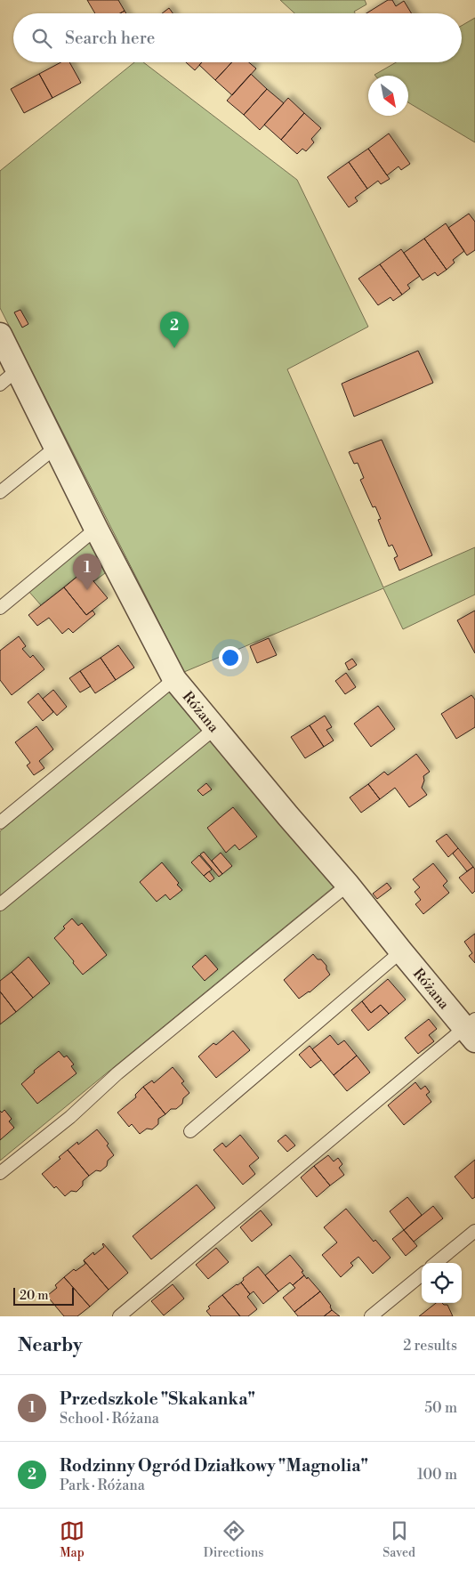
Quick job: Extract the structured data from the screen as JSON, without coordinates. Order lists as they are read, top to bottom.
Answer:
{
  "streets": {
    "street": ["Różana"]
  },
  "scale_bar": "20 m",
  "north": "bottom right",
  "page": {
    "search": "Search here",
    "pins": ["2", "1"],
    "scale": "20 m",
    "heading": ["Nearby", "2 results"],
    "list": [
      {
        "mark": "1",
        "name": "Przedszkole \"Skakanka\"",
        "note": "School · Różana",
        "value": "50 m"
      },
      {
        "mark": "2",
        "name": "Rodzinny Ogród Działkowy \"Magnolia\"",
        "note": "Park · Różana",
        "value": "100 m"
      }
    ],
    "nav": ["Map", "Directions", "Saved"]
  }
}
